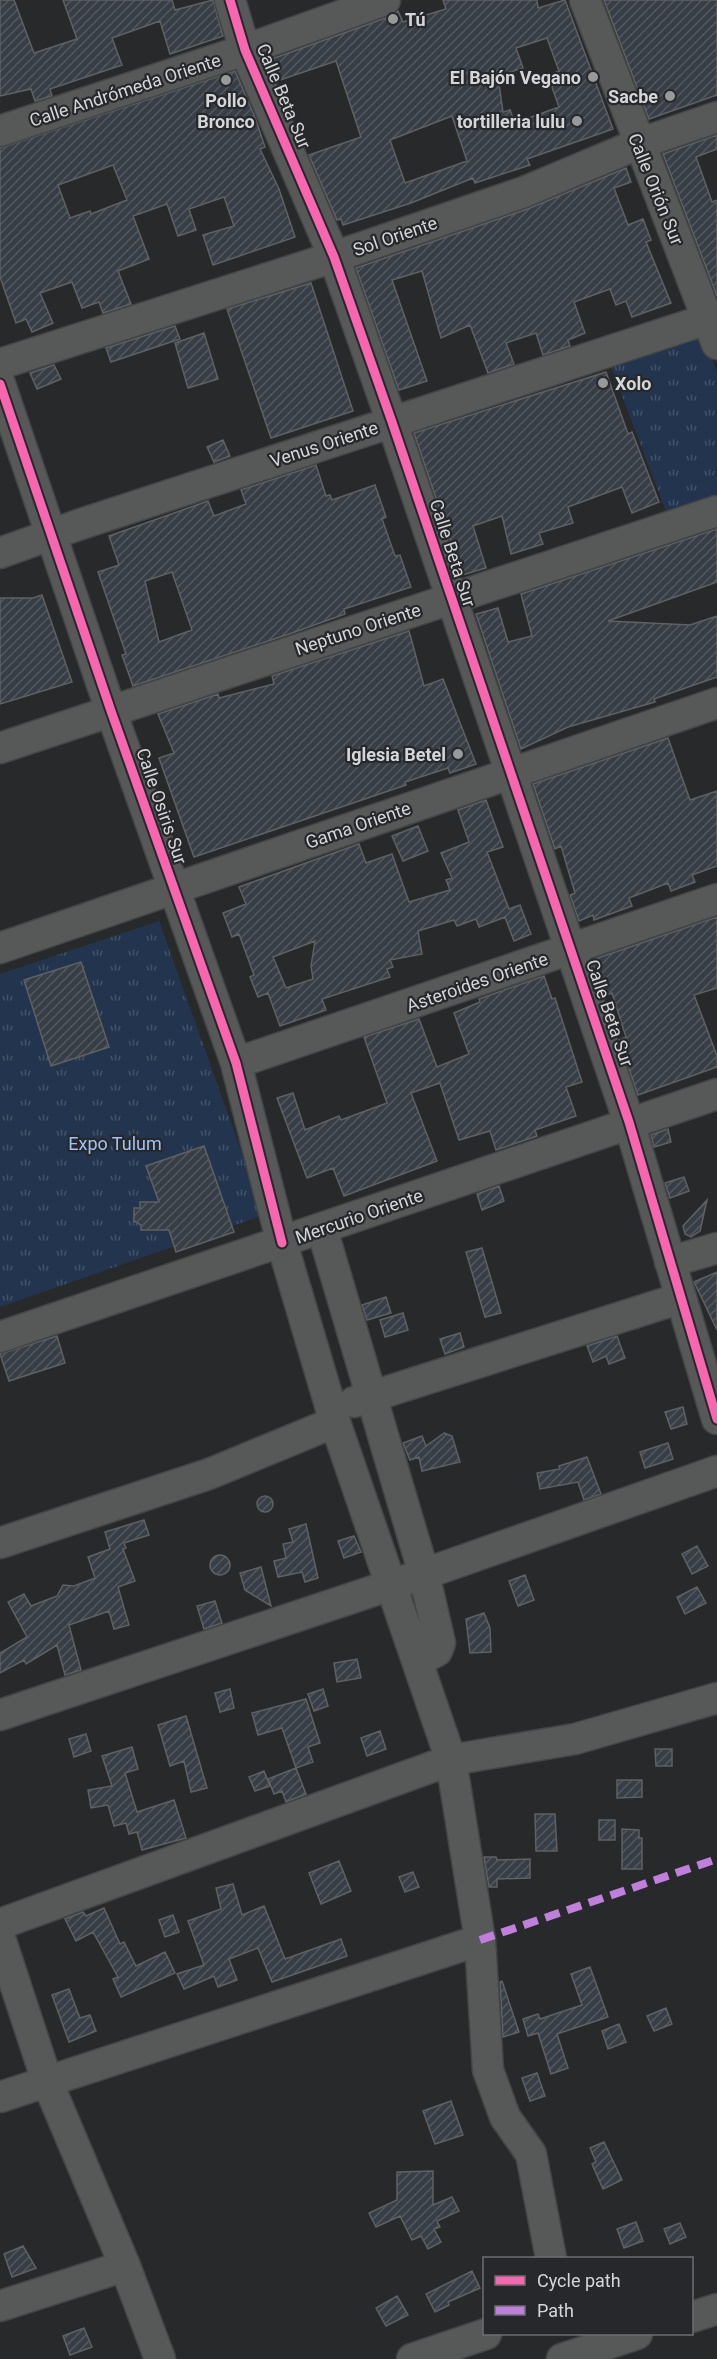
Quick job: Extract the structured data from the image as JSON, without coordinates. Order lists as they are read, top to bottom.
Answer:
{
  "streets": {
    "street": [
      "Calle Andrómeda Oriente",
      "Calle Beta Sur",
      "Calle Orión Sur",
      "Sol Oriente",
      "Venus Oriente",
      "Neptuno Oriente",
      "Calle Osiris Sur",
      "Gama Oriente",
      "Asteroides Oriente",
      "Mercurio Oriente"
    ]
  },
  "crossings": [
    ["Calle Andrómeda Oriente", "Calle Beta Sur"],
    ["Calle Beta Sur", "Sol Oriente"],
    ["Calle Beta Sur", "Venus Oriente"],
    ["Calle Beta Sur", "Neptuno Oriente"],
    ["Calle Beta Sur", "Gama Oriente"],
    ["Calle Beta Sur", "Asteroides Oriente"],
    ["Calle Beta Sur", "Mercurio Oriente"],
    ["Calle Orión Sur", "Sol Oriente"],
    ["Calle Orión Sur", "Venus Oriente"],
    ["Venus Oriente", "Calle Osiris Sur"],
    ["Neptuno Oriente", "Calle Osiris Sur"],
    ["Calle Osiris Sur", "Gama Oriente"],
    ["Calle Osiris Sur", "Asteroides Oriente"],
    ["Calle Osiris Sur", "Mercurio Oriente"]
  ],
  "parks": ["Expo Tulum"],
  "places": [
    "Tú",
    "El Bajón Vegano",
    "Pollo Bronco",
    "Sacbe",
    "tortilleria lulu",
    "Xolo",
    "Iglesia Betel"
  ],
  "legend": ["Cycle path", "Path"]
}
